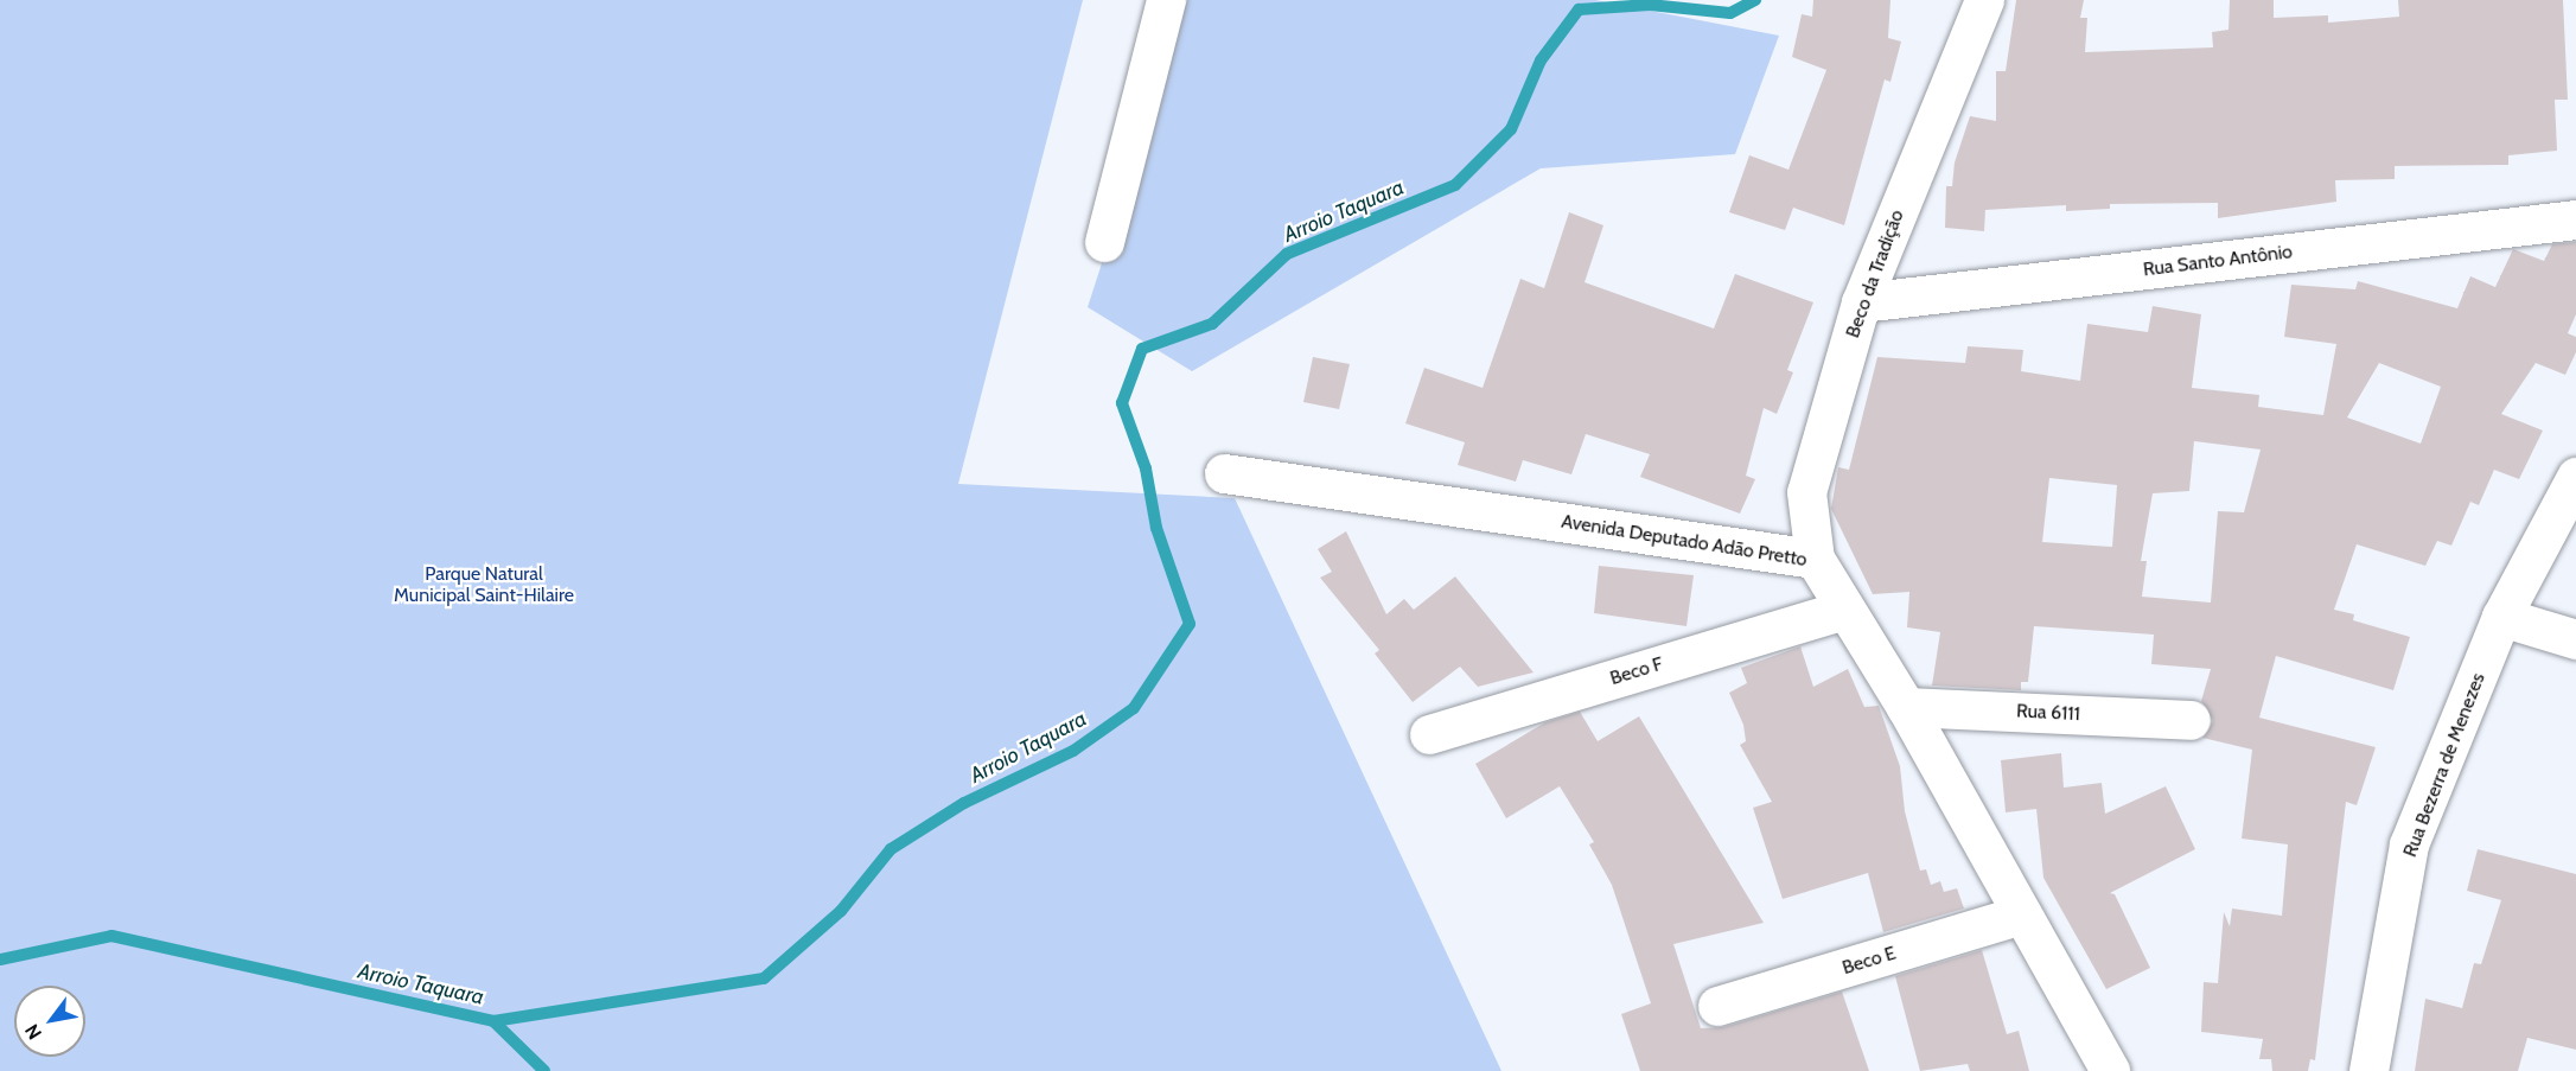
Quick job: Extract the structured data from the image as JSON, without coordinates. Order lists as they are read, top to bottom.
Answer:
{
  "streets": {
    "street": [
      "Rua Santo Antônio",
      "Beco da Tradição",
      "Avenida Deputado Adão Pretto",
      "Beco F",
      "Rua 6111",
      "Rua Bezerra de Menezes",
      "Beco E"
    ]
  },
  "crossings": [
    ["Rua Santo Antônio", "Beco da Tradição"],
    ["Beco da Tradição", "Avenida Deputado Adão Pretto"],
    ["Avenida Deputado Adão Pretto", "Beco F"],
    ["Avenida Deputado Adão Pretto", "Rua 6111"],
    ["Avenida Deputado Adão Pretto", "Beco E"]
  ],
  "water": ["Arroio Taquara"],
  "parks": ["Parque Natural Municipal Saint-Hilaire"],
  "north": "bottom left"
}
